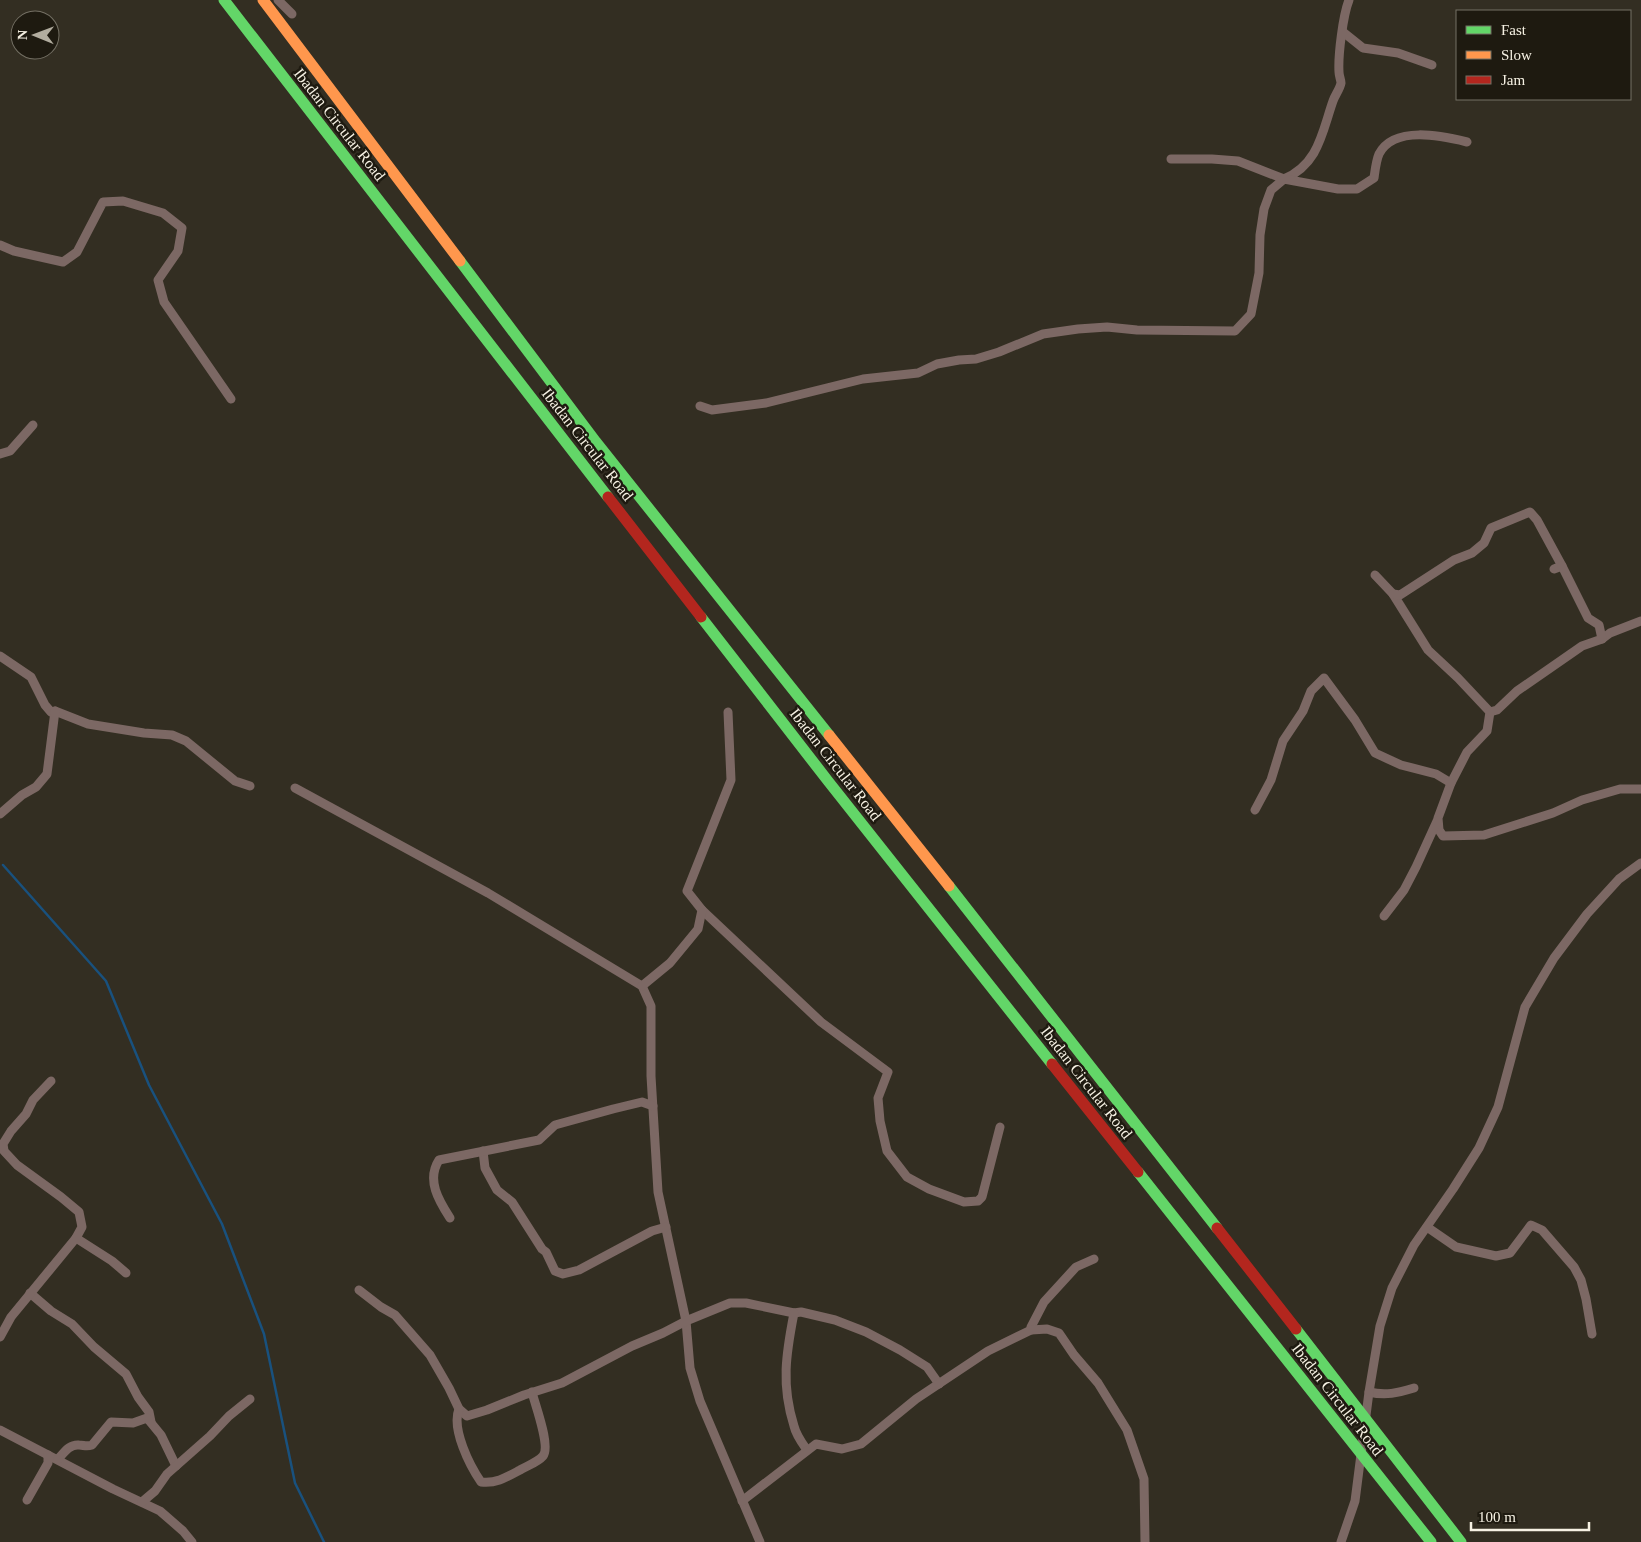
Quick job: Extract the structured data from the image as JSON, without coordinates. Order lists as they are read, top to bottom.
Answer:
{
  "streets": {
    "highway": ["Ibadan Circular Road"]
  },
  "legend": ["Fast", "Slow", "Jam"],
  "scale_bar": "100 m",
  "north": "left"
}
